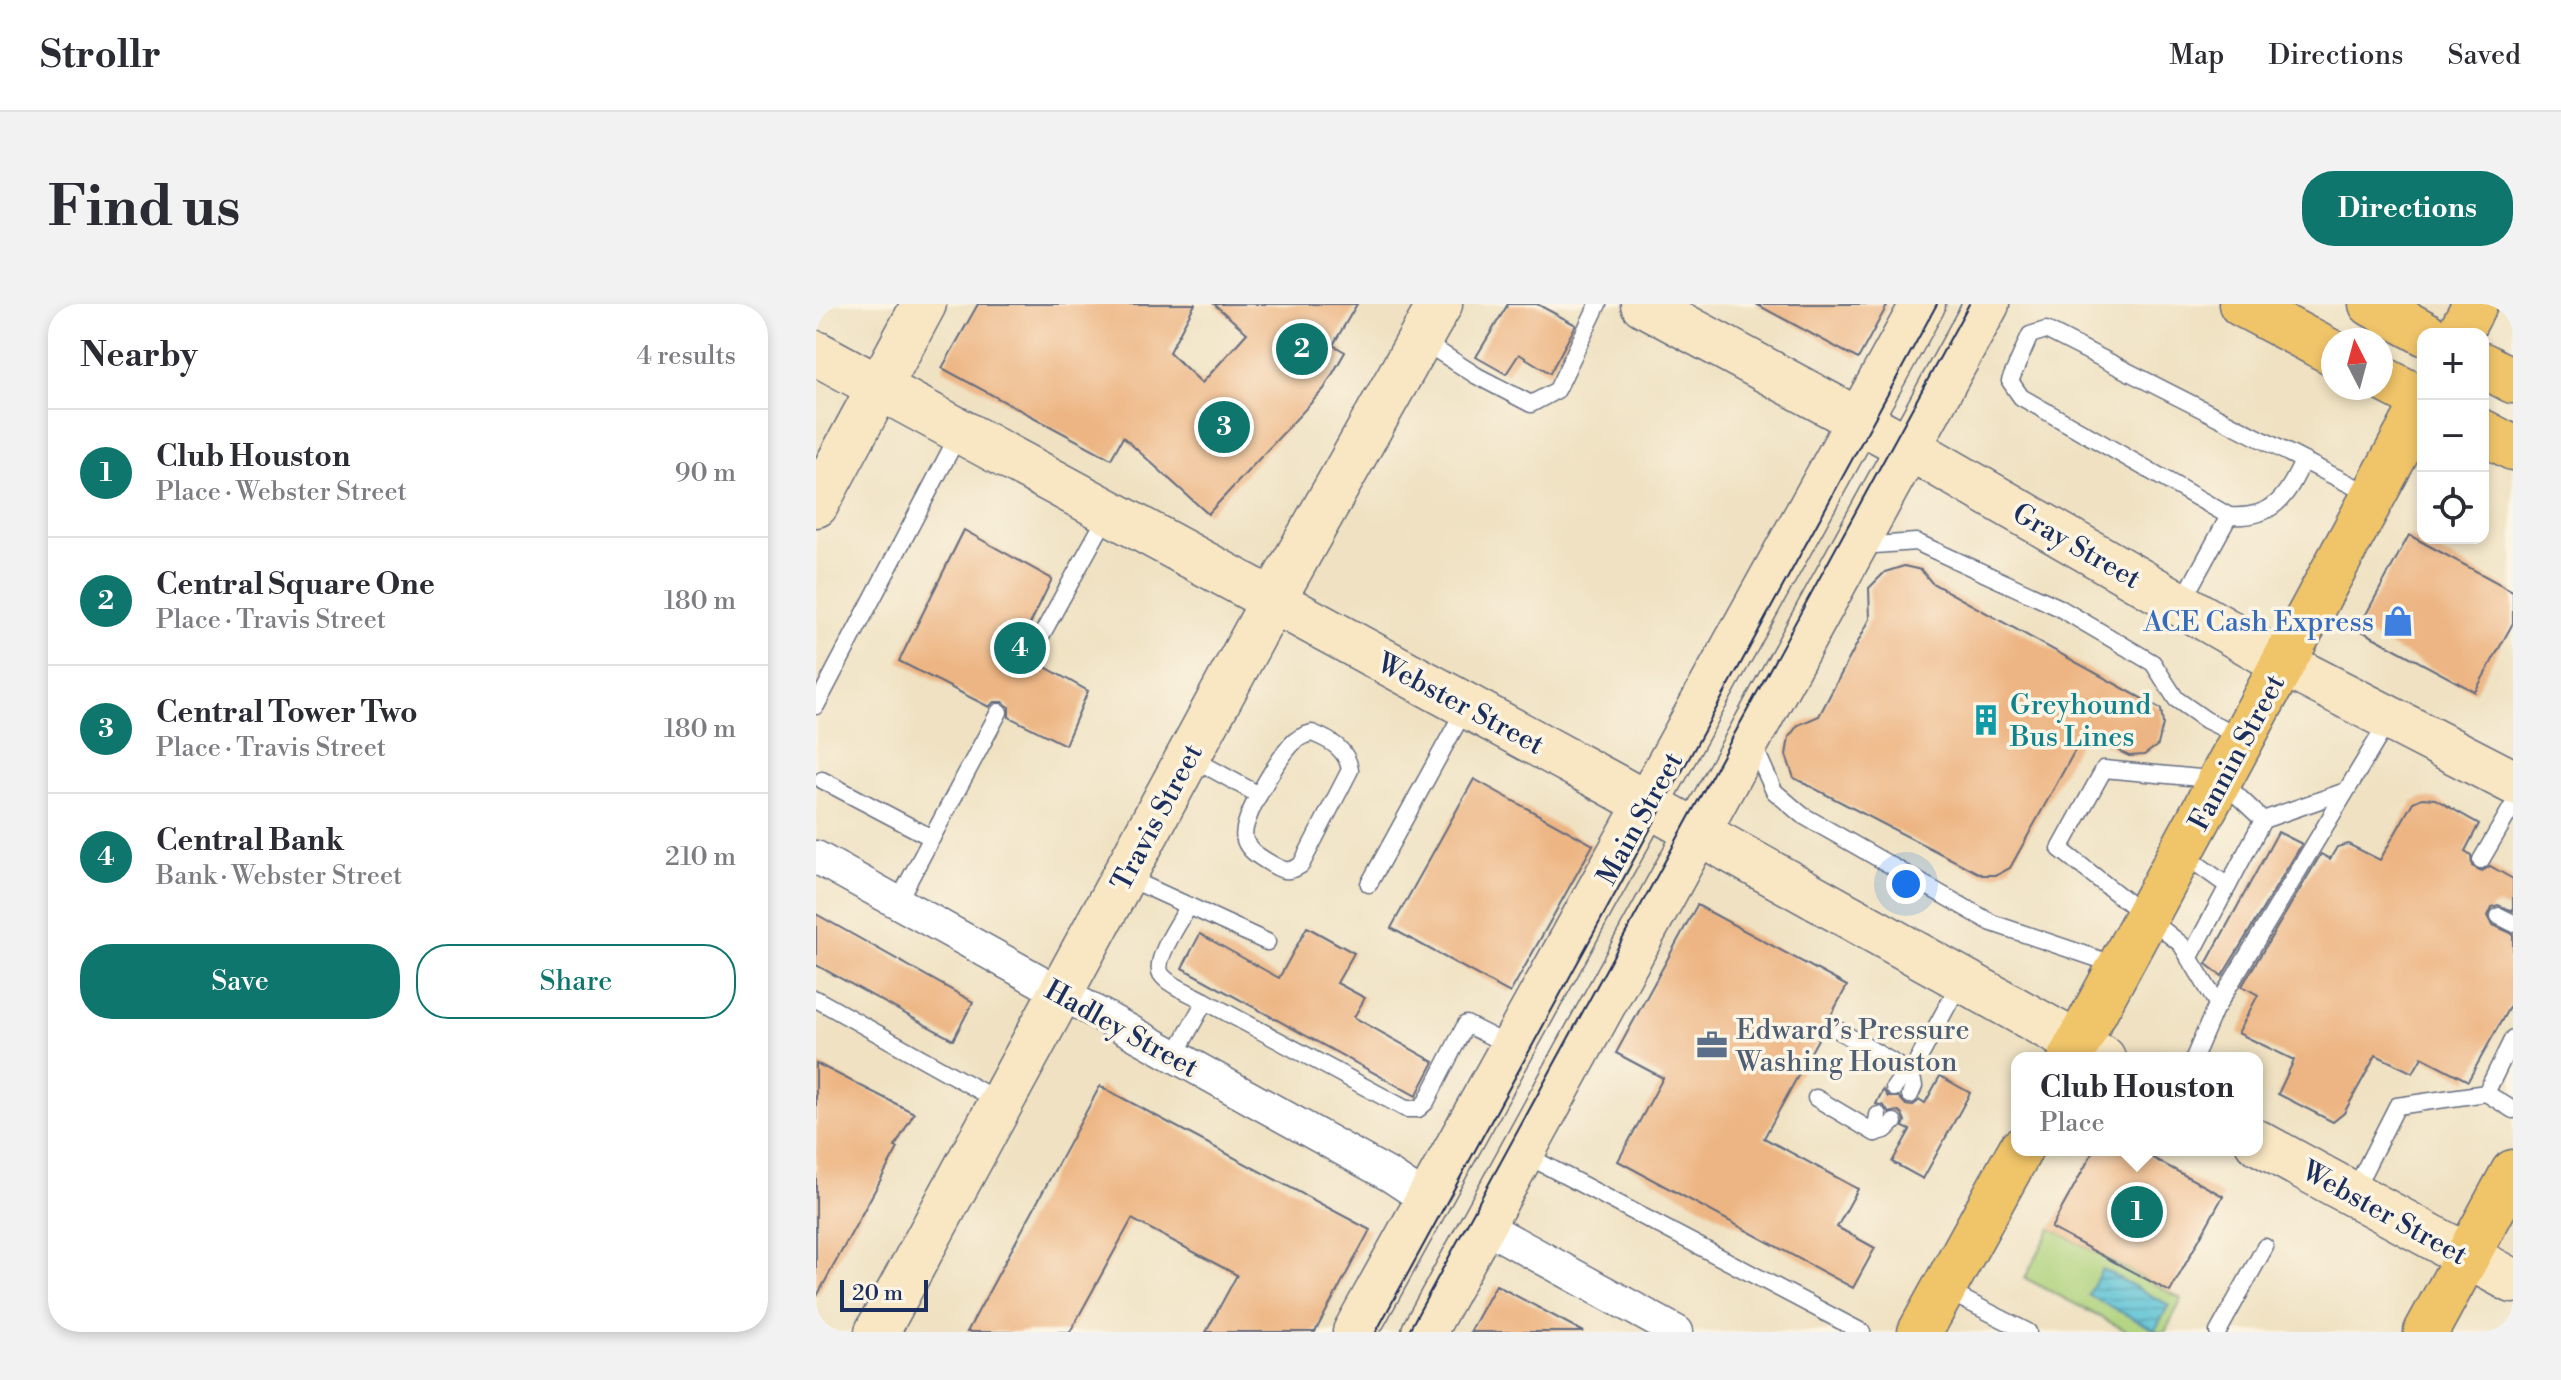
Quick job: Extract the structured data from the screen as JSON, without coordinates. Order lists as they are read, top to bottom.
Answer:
{
  "streets": {
    "main road": [
      "Gray Street",
      "Webster Street",
      "Fannin Street",
      "Travis Street",
      "Main Street"
    ],
    "street": ["Hadley Street"]
  },
  "crossings": [
    ["Gray Street", "Fannin Street"],
    ["Gray Street", "Main Street"],
    ["Webster Street", "Travis Street"],
    ["Webster Street", "Main Street"],
    ["Travis Street", "Hadley Street"],
    ["Main Street", "Hadley Street"]
  ],
  "places": {
    "shop": ["ACE Cash Express"],
    "building": ["Greyhound Bus Lines"],
    "office": ["Edward’s Pressure Washing Houston"]
  },
  "scale_bar": "20 m",
  "north": "top",
  "page": {
    "header": "Strollr",
    "nav": ["Map", "Directions", "Saved"],
    "buttons": [
      "Directions",
      ["Save", "Share"]
    ],
    "title": "Find us",
    "heading": ["Nearby", "4 results"],
    "pins": [
      "2",
      "3",
      "4",
      "1"
    ],
    "map_buttons": ["+", "−"],
    "list": [
      {
        "mark": "1",
        "name": "Club Houston",
        "note": "Place · Webster Street",
        "value": "90 m"
      },
      {
        "mark": "2",
        "name": "Central Square One",
        "note": "Place · Travis Street",
        "value": "180 m"
      },
      {
        "mark": "3",
        "name": "Central Tower Two",
        "note": "Place · Travis Street",
        "value": "180 m"
      },
      {
        "mark": "4",
        "name": "Central Bank",
        "note": "Bank · Webster Street",
        "value": "210 m"
      }
    ],
    "popup": ["Club Houston", "Place"],
    "scale": "20 m"
  }
}
